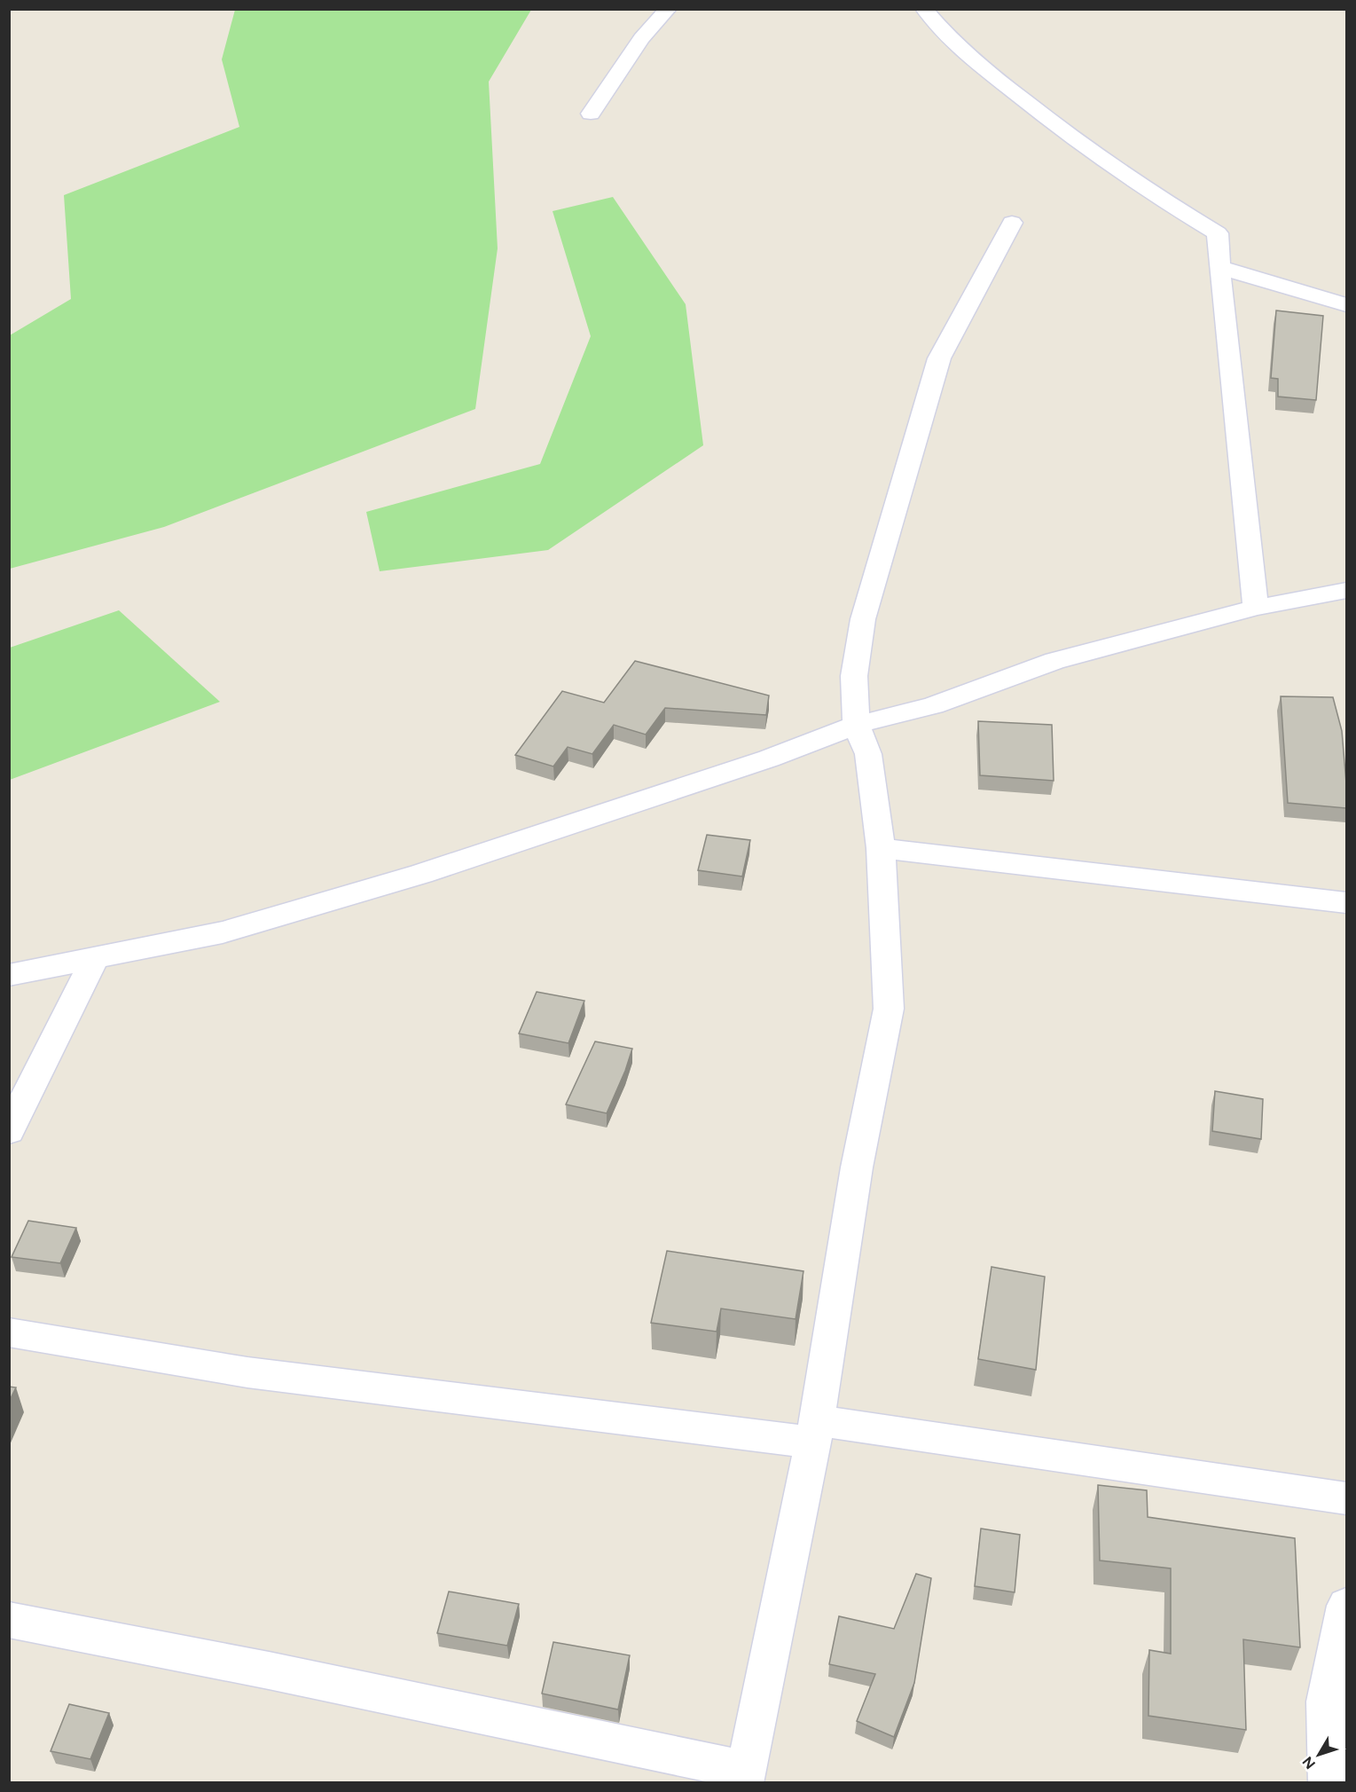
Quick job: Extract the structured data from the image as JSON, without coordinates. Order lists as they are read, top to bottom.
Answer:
{
  "north": "bottom left"
}
